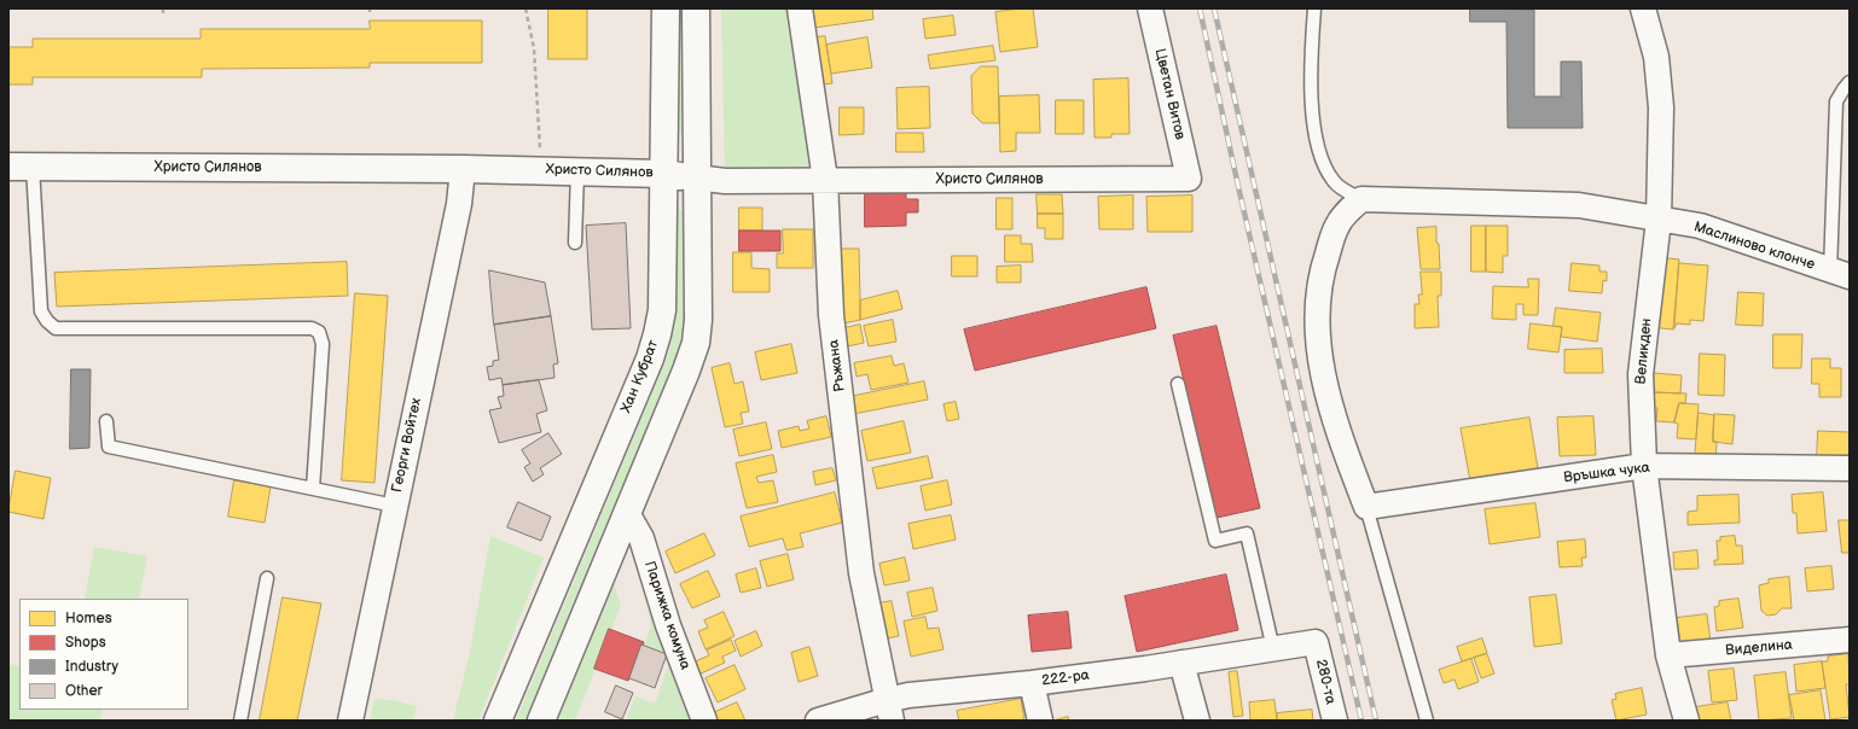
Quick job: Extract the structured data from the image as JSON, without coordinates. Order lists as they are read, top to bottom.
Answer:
{
  "streets": {
    "street": [
      "Цветан Витов",
      "Христо Силянов",
      "Маслиново клонче",
      "Великден",
      "Ръжана",
      "Хан Кубрат",
      "Георги Войтех",
      "Връшка чука",
      "Парижка комуна",
      "Виделина",
      "222-ра",
      "280-та"
    ]
  },
  "crossings": [
    ["Цветан Витов", "Христо Силянов"],
    ["Христо Силянов", "Ръжана"],
    ["Христо Силянов", "Хан Кубрат"],
    ["Христо Силянов", "Георги Войтех"],
    ["Маслиново клонче", "Великден"],
    ["Великден", "Връшка чука"],
    ["Великден", "Виделина"],
    ["Ръжана", "222-ра"],
    ["222-ра", "280-та"]
  ],
  "legend": [
    "Homes",
    "Shops",
    "Industry",
    "Other"
  ]
}
